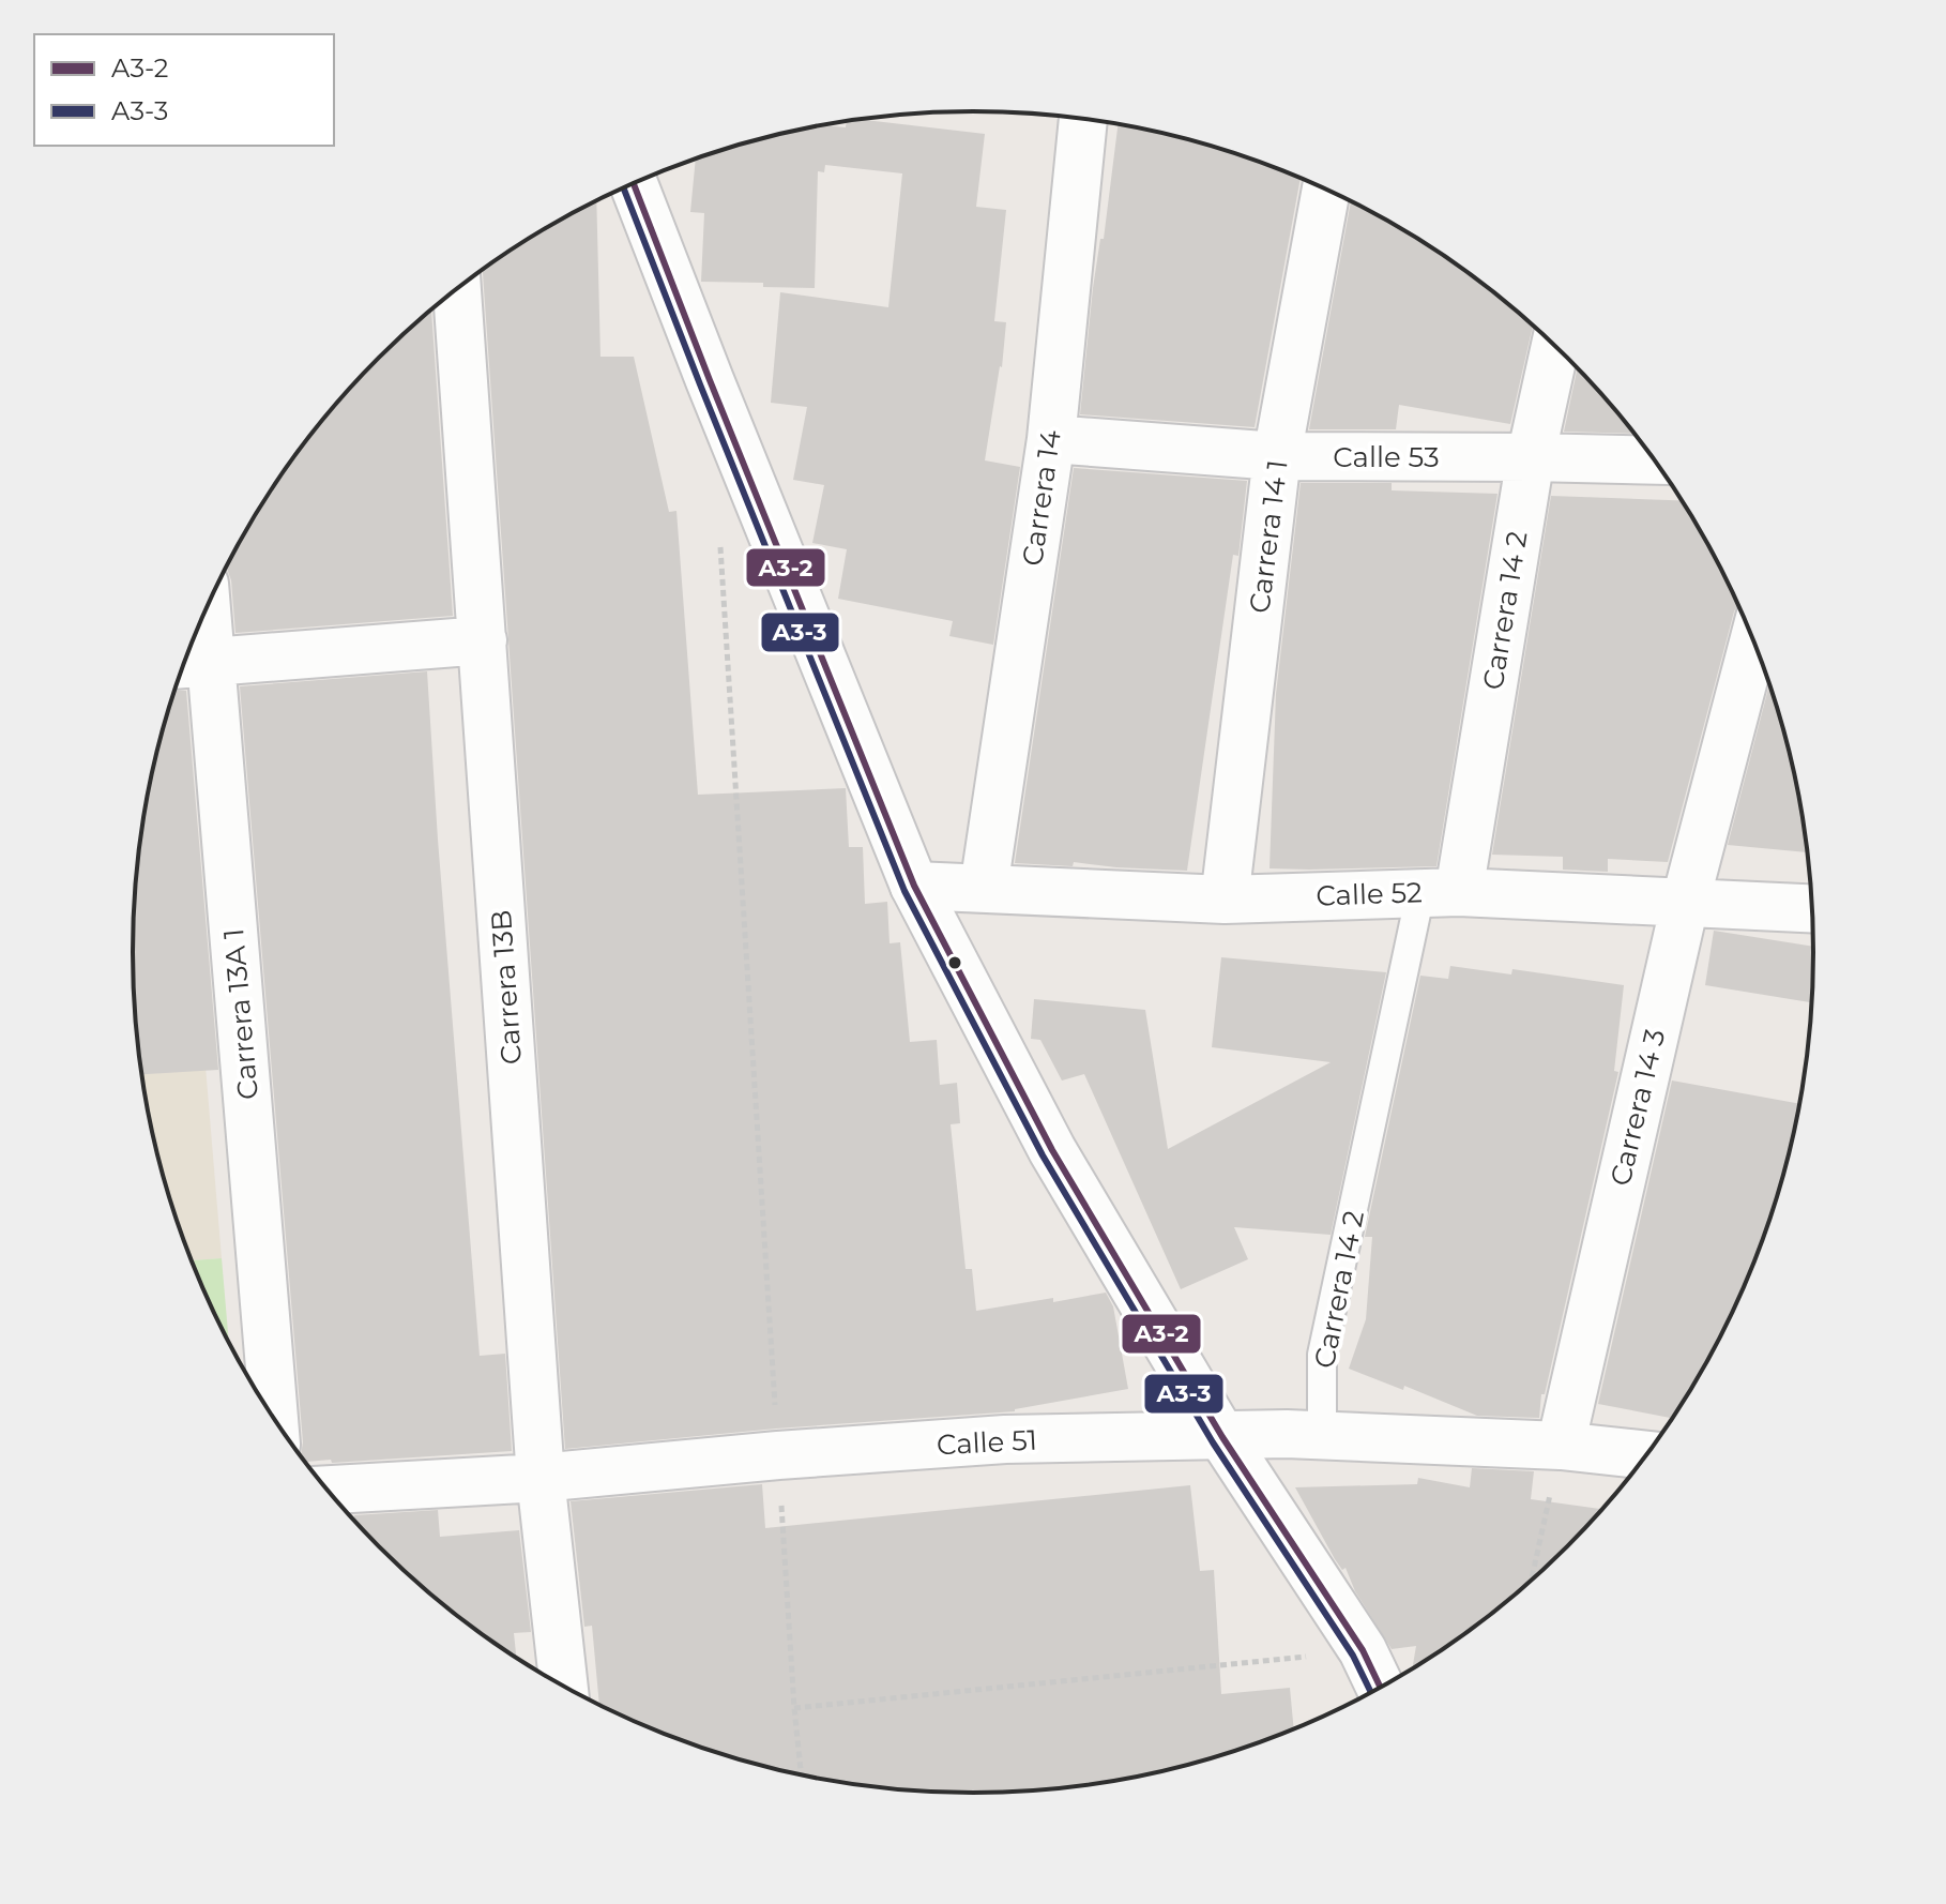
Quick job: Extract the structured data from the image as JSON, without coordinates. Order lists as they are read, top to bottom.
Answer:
{
  "streets": {
    "street": [
      "Calle 53",
      "Carrera 14",
      "Carrera 14 1",
      "Carrera 14 2",
      "Calle 52",
      "Carrera 13B",
      "Carrera 13A 1",
      "Carrera 14 3",
      "Calle 51"
    ]
  },
  "crossings": [
    ["Calle 53", "Carrera 14"],
    ["Calle 53", "Carrera 14 1"],
    ["Calle 53", "Carrera 14 2"],
    ["Carrera 14", "Calle 52"],
    ["Carrera 14 1", "Calle 52"],
    ["Carrera 14 2", "Calle 52"],
    ["Carrera 14 2", "Calle 51"],
    ["Calle 52", "Carrera 14 3"],
    ["Carrera 13B", "Calle 51"],
    ["Carrera 14 3", "Calle 51"]
  ],
  "lines": ["transit line A3-2", "transit line A3-3"],
  "legend": ["A3-2", "A3-3"]
}
